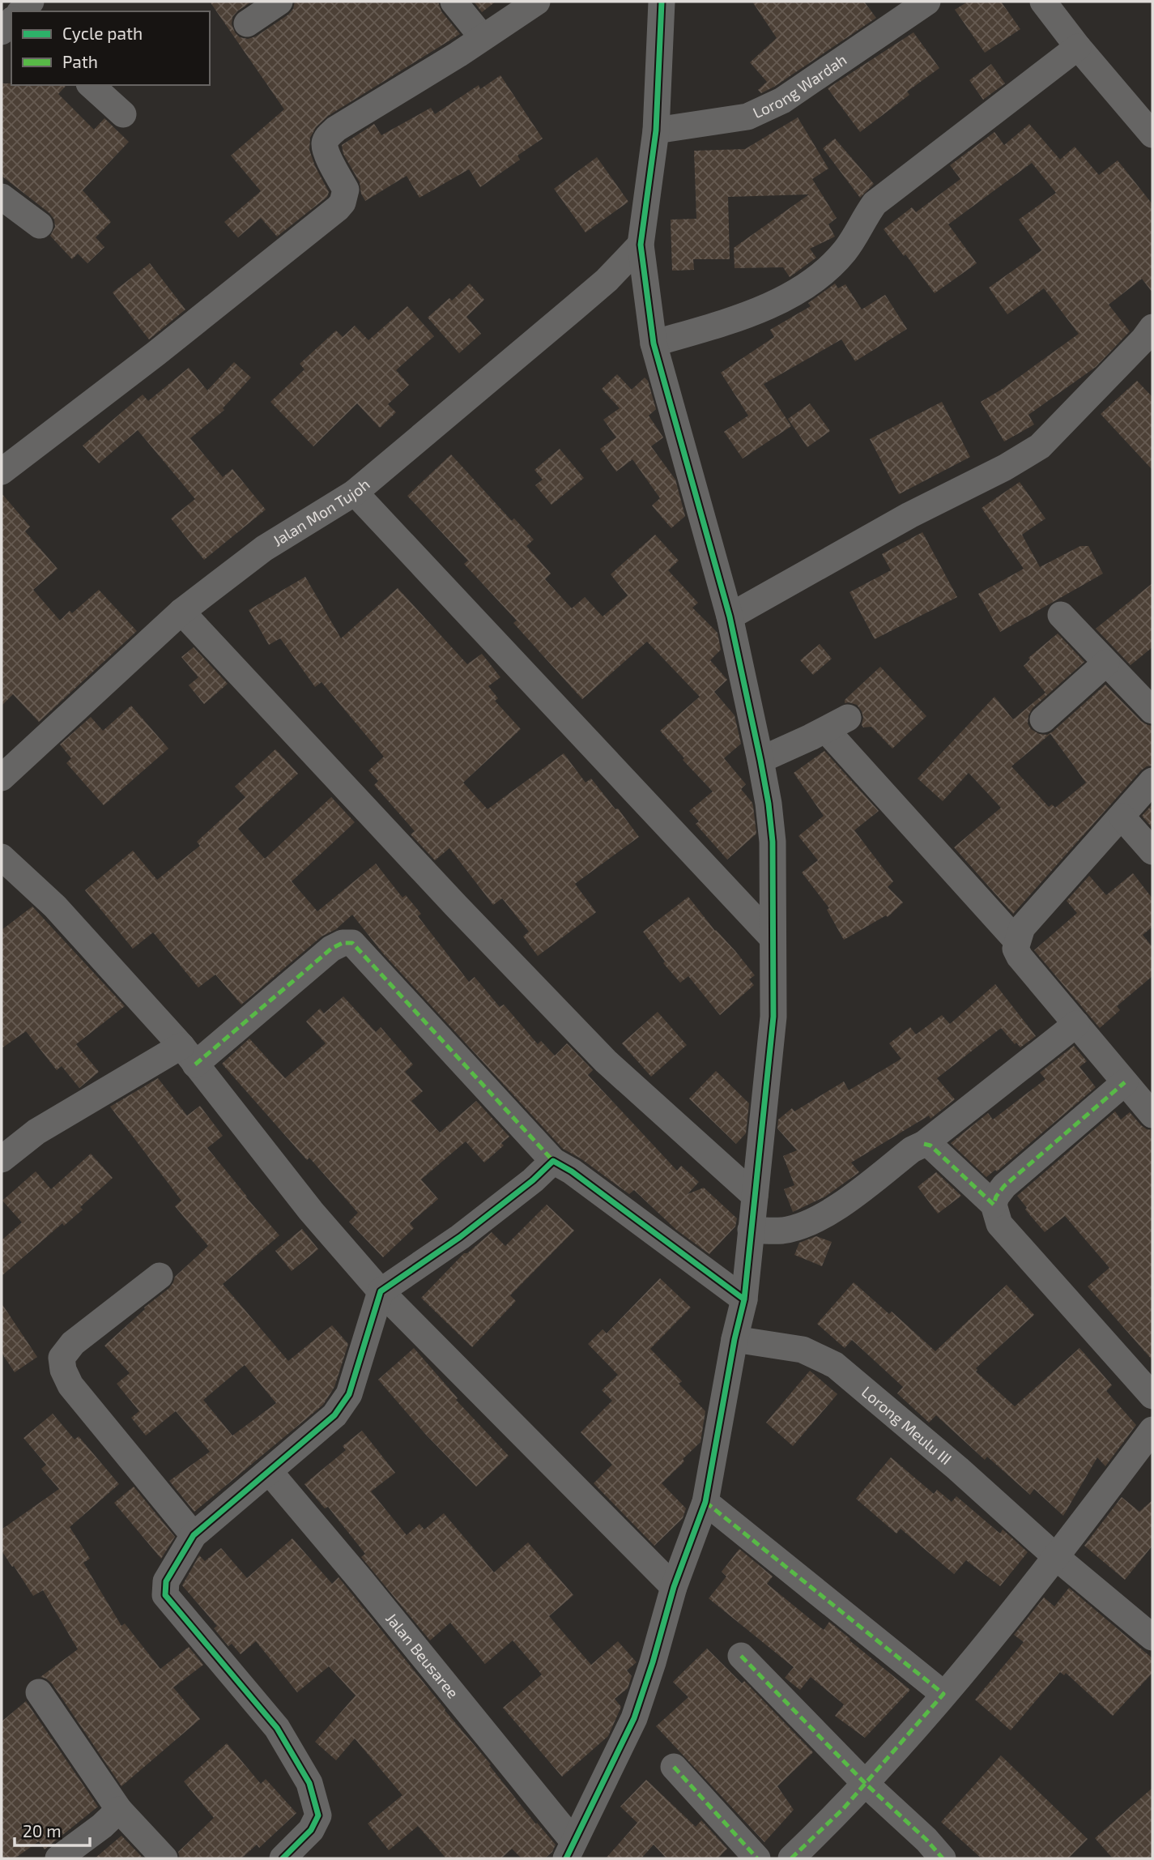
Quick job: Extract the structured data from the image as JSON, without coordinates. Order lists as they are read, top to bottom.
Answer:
{
  "streets": {
    "street": [
      "Lorong Wardah",
      "Jalan Mon Tujoh",
      "Lorong Meulu III",
      "Jalan Beusaree"
    ]
  },
  "legend": ["Cycle path", "Path"],
  "scale_bar": "20 m"
}
